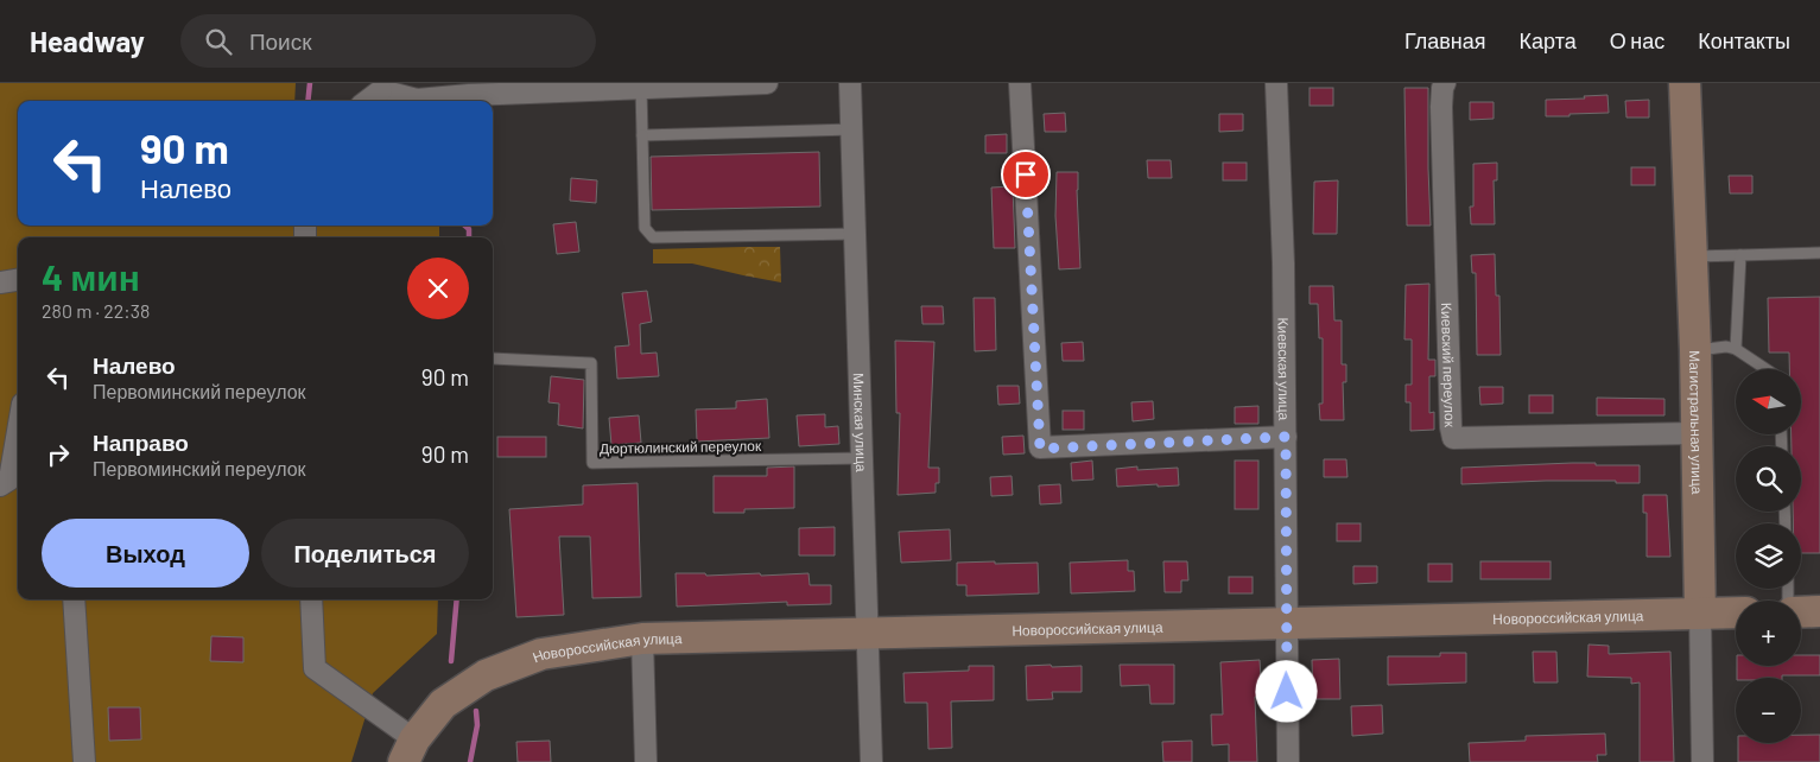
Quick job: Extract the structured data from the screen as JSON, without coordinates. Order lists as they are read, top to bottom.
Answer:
{
  "streets": {
    "main road": ["Магистральная улица", "Новороссийская улица"],
    "street": ["Киевский переулок", "Киевская улица", "Минская улица"],
    "lane": ["Дюртюлинский переулок"]
  },
  "crossings": [
    ["Киевский переулок", "Магистральная улица"],
    ["Киевская улица", "Новороссийская улица"],
    ["Минская улица", "Дюртюлинский переулок"],
    ["Минская улица", "Новороссийская улица"],
    ["Магистральная улица", "Новороссийская улица"]
  ],
  "north": "left",
  "page": {
    "header": "Headway",
    "search": "Поиск",
    "nav": [
      "Главная",
      "Карта",
      "О нас",
      "Контакты"
    ],
    "turn": ["90 m", "Налево"],
    "heading": ["4 мин", "280 m · 22:38"],
    "list": [
      {
        "name": "Налево",
        "note": "Первоминский переулок",
        "value": "90 m"
      },
      {
        "name": "Направо",
        "note": "Первоминский переулок",
        "value": "90 m"
      }
    ],
    "map_buttons": ["+", "−"],
    "buttons": ["Выход", "Поделиться"]
  }
}
